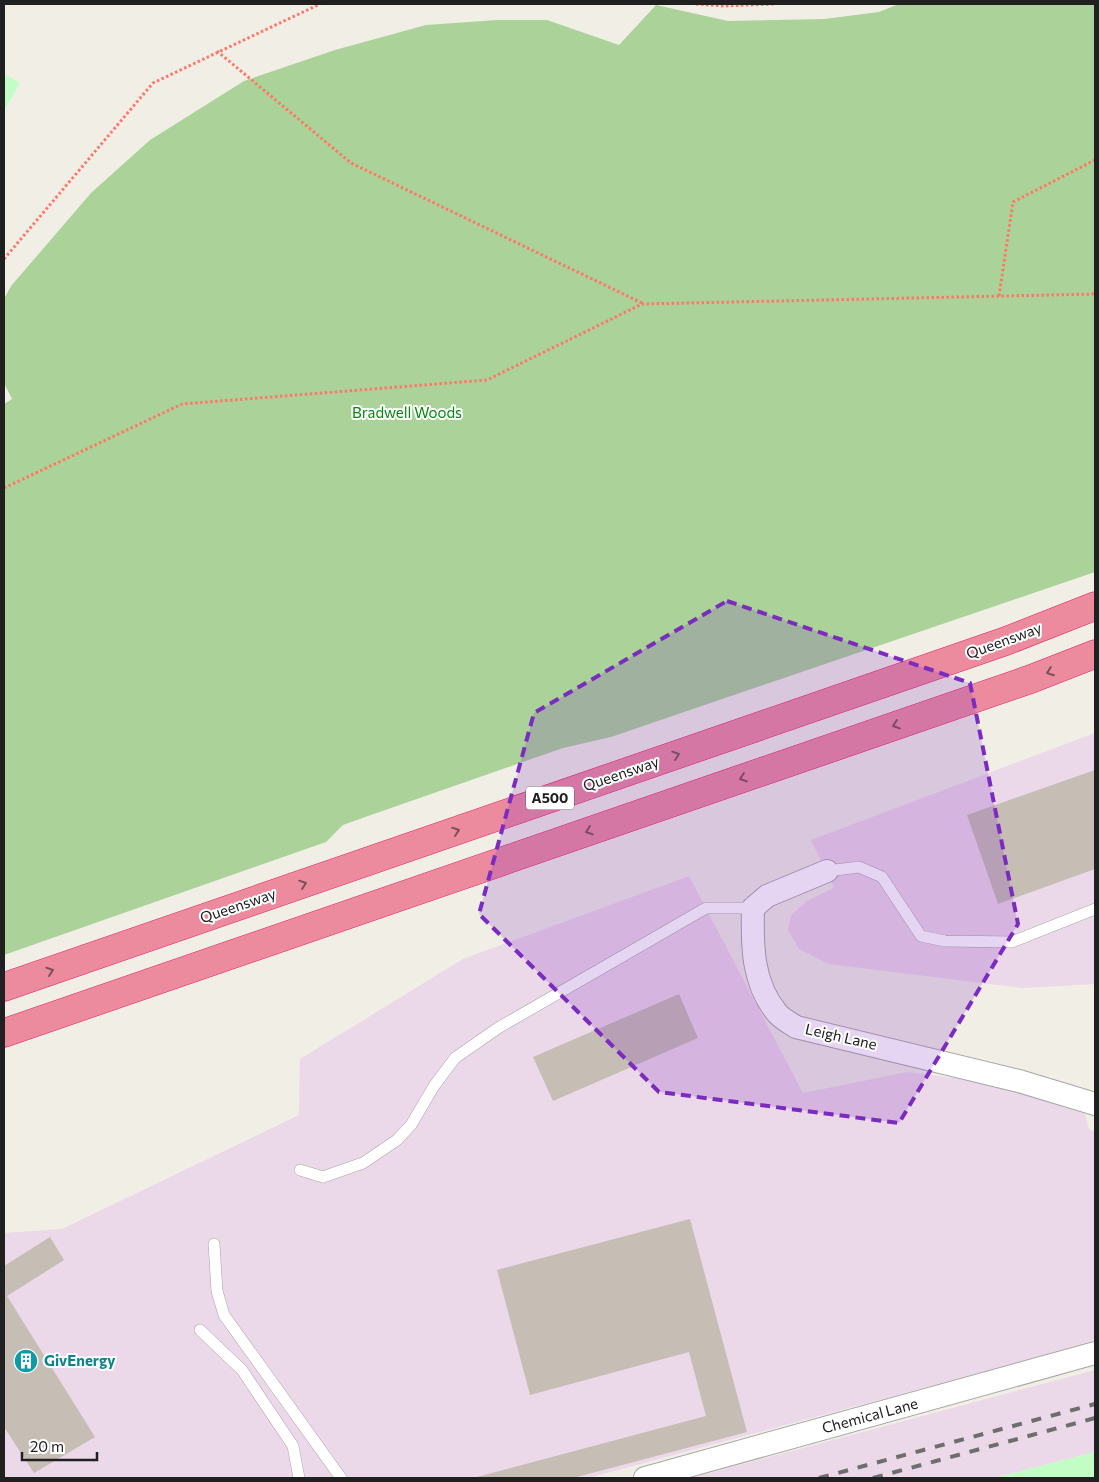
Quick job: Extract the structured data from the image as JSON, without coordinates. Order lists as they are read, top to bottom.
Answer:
{
  "streets": {
    "highway": ["Queensway", "A500"],
    "street": ["Leigh Lane", "Chemical Lane"]
  },
  "parks": ["Bradwell Woods"],
  "places": {
    "building": ["GivEnergy"]
  },
  "scale_bar": "20 m"
}
